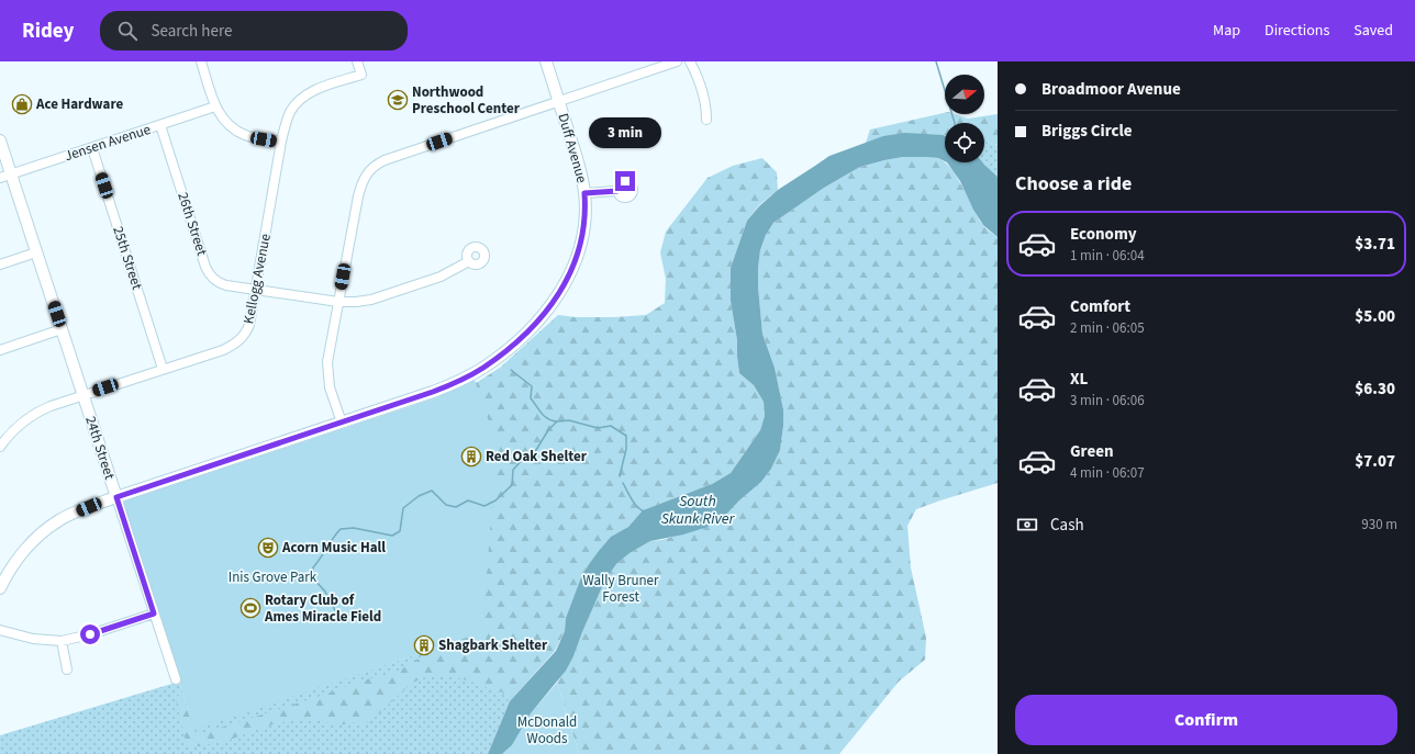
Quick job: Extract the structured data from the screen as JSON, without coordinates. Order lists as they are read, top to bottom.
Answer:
{
  "streets": {
    "main road": ["Duff Avenue", "24th Street"],
    "street": [
      "Jensen Avenue",
      "26th Street",
      "25th Street",
      "Kellogg Avenue"
    ]
  },
  "crossings": [
    ["Jensen Avenue", "26th Street"],
    ["Jensen Avenue", "25th Street"],
    ["Jensen Avenue", "24th Street"],
    ["Duff Avenue", "24th Street"],
    ["26th Street", "Kellogg Avenue"],
    ["25th Street", "Kellogg Avenue"],
    ["Kellogg Avenue", "24th Street"]
  ],
  "water": ["South Skunk River"],
  "parks": ["Inis Grove Park", "Wally Bruner Forest", "McDonald Woods"],
  "places": {
    "school or university": ["Northwood Preschool Center"],
    "shop": ["Ace Hardware"],
    "building": ["Red Oak Shelter", "Shagbark Shelter"],
    "theatre": ["Acorn Music Hall"],
    "sports": ["Rotary Club of Ames Miracle Field"]
  },
  "north": "right",
  "page": {
    "header": "Ridey",
    "search": "Search here",
    "nav": ["Map", "Directions", "Saved"],
    "banner": ["Broadmoor Avenue", "Briggs Circle"],
    "bubble": "3 min",
    "heading": "Choose a ride",
    "list": [
      {
        "name": "Economy",
        "note": "1 min · 06:04",
        "value": "$3.71"
      },
      {
        "name": "Comfort",
        "note": "2 min · 06:05",
        "value": "$5.00"
      },
      {
        "name": "XL",
        "note": "3 min · 06:06",
        "value": "$6.30"
      },
      {
        "name": "Green",
        "note": "4 min · 06:07",
        "value": "$7.07"
      }
    ],
    "pay": ["Cash", "930 m"],
    "buttons": "Confirm"
  }
}
